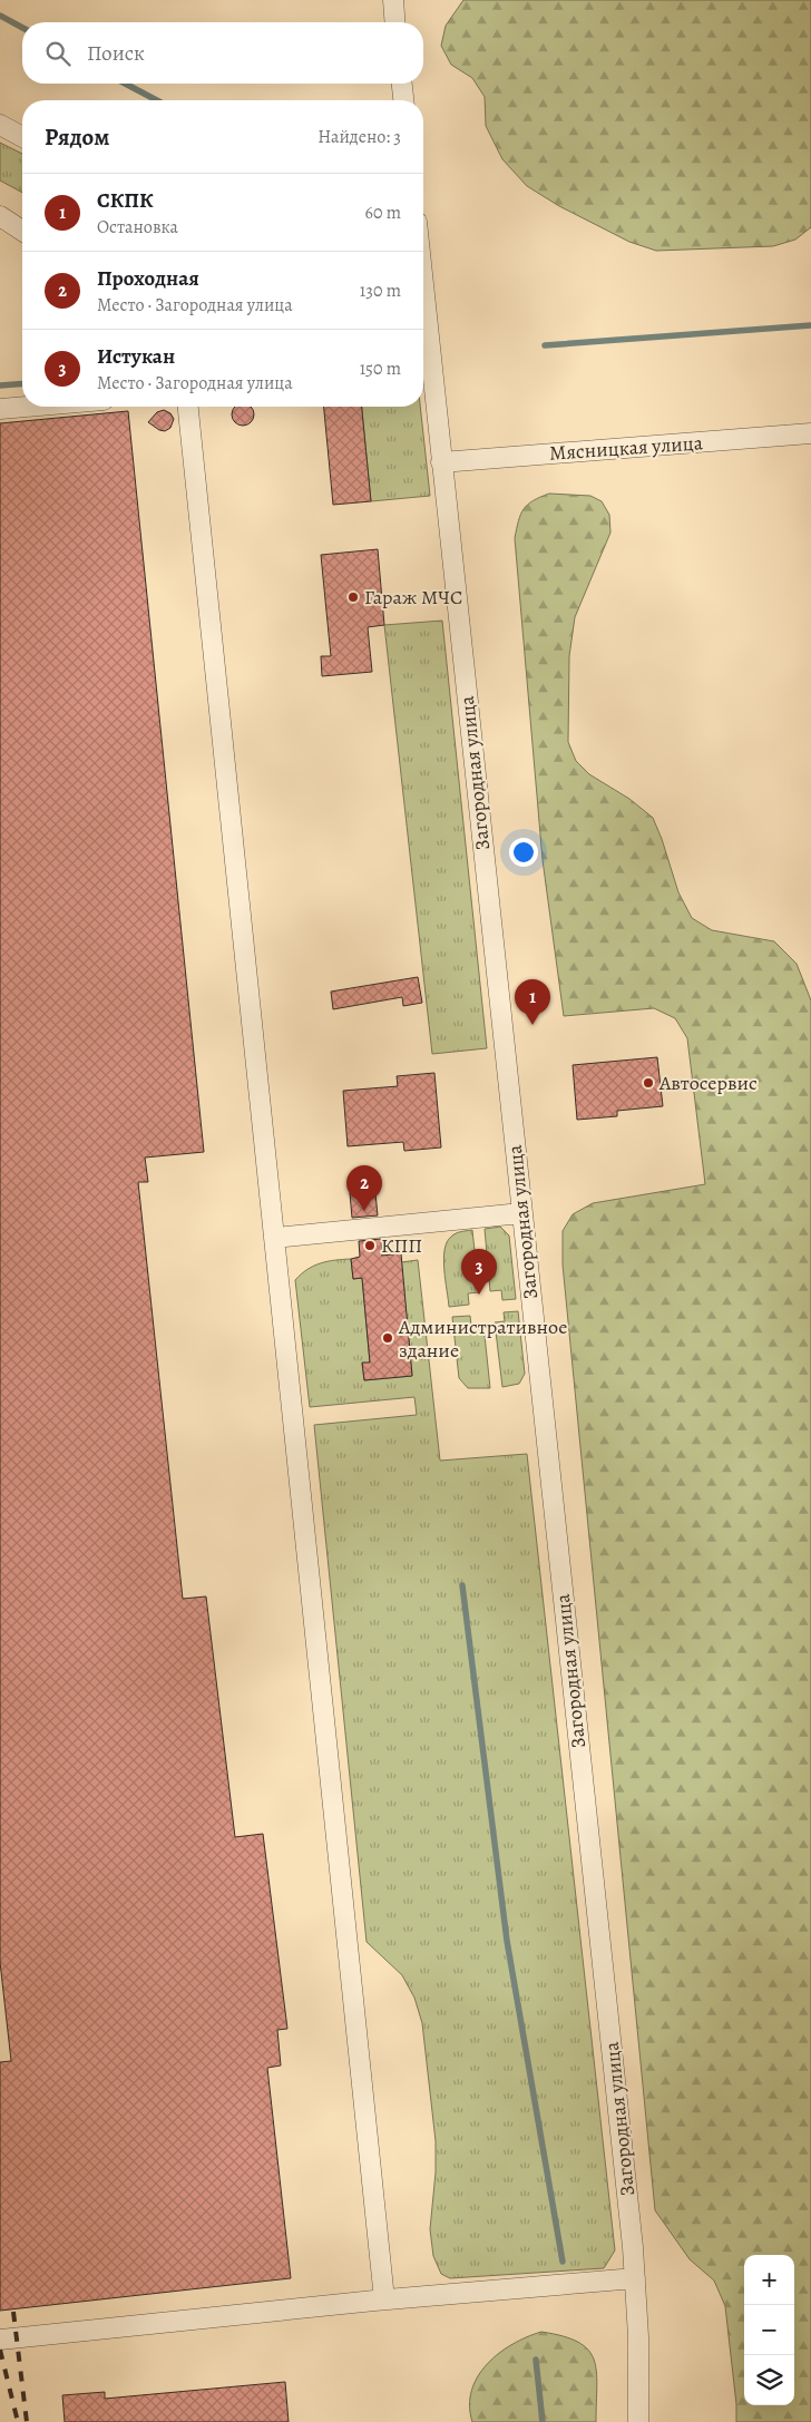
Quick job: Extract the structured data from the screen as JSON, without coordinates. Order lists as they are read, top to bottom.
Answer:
{
  "streets": {
    "street": ["Мясницкая улица", "Загородная улица"]
  },
  "crossings": [
    ["Мясницкая улица", "Загородная улица"]
  ],
  "places": [
    "Гараж МЧС",
    "Автосервис",
    "КПП",
    "Административное здание"
  ],
  "page": {
    "search": "Поиск",
    "heading": ["Рядом", "Найдено: 3"],
    "list": [
      {
        "mark": "1",
        "name": "СКПК",
        "note": "Остановка",
        "value": "60 m"
      },
      {
        "mark": "2",
        "name": "Проходная",
        "note": "Место · Загородная улица",
        "value": "130 m"
      },
      {
        "mark": "3",
        "name": "Истукан",
        "note": "Место · Загородная улица",
        "value": "150 m"
      }
    ],
    "pins": ["1", "2", "3"],
    "map_buttons": ["+", "−"]
  }
}
